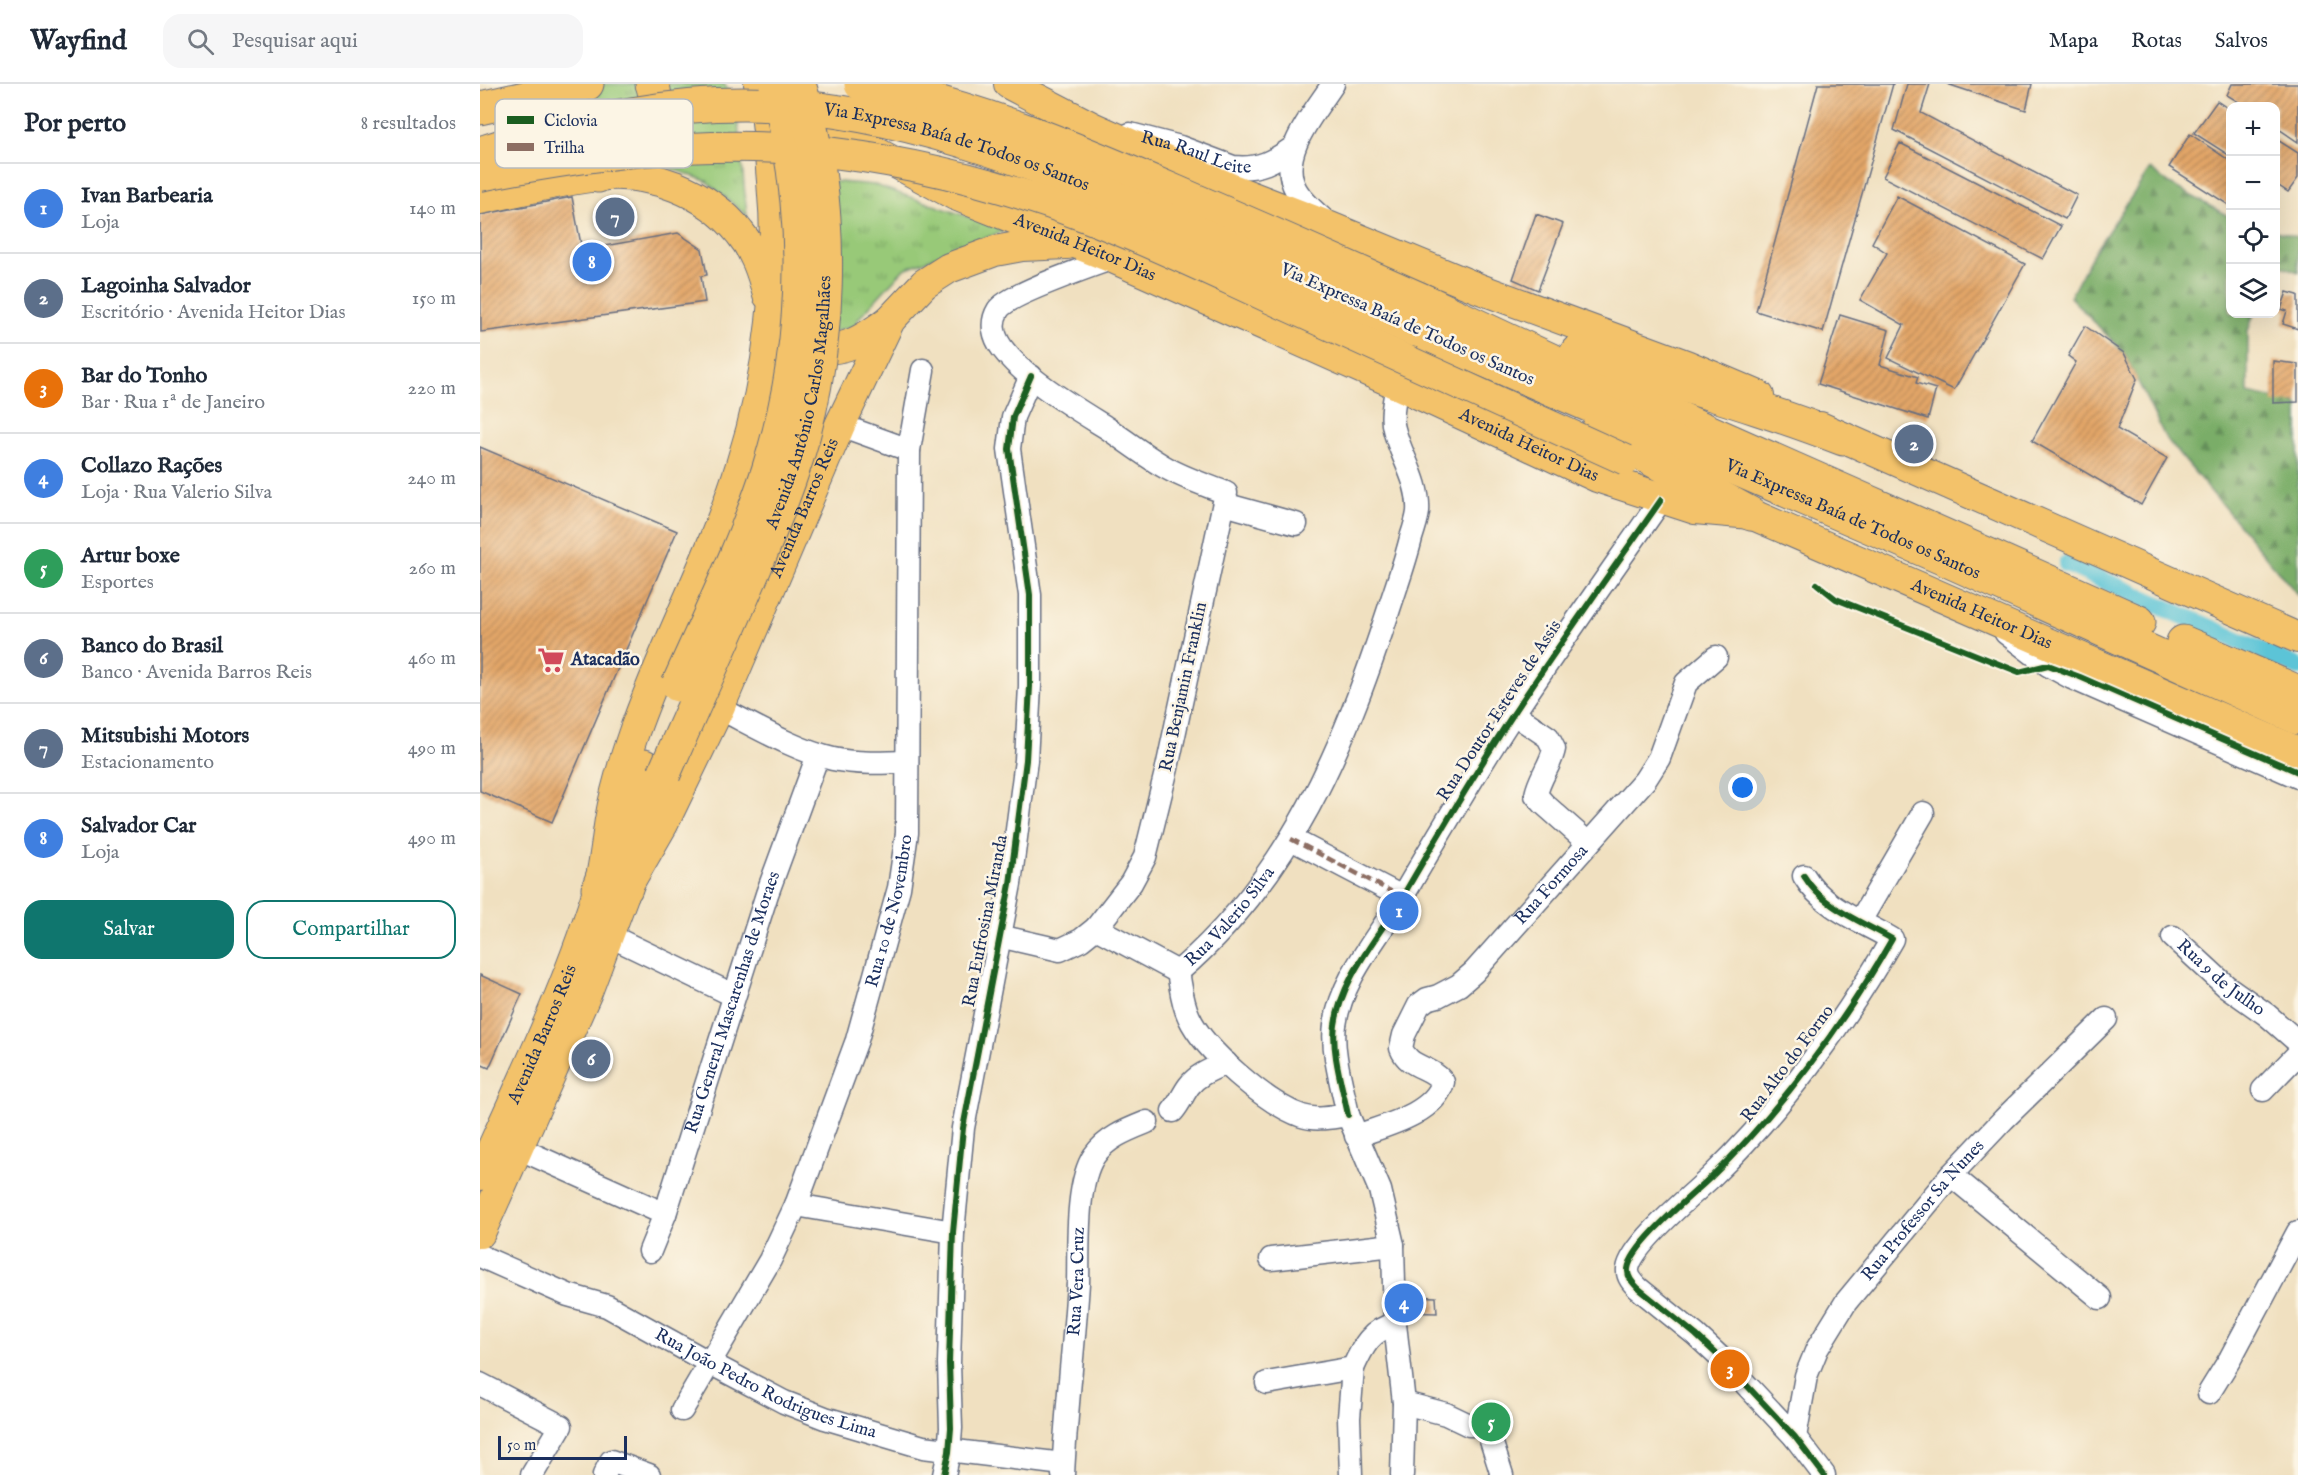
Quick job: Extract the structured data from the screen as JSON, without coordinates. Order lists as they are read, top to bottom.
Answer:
{
  "streets": {
    "highway": ["Via Expressa Baía de Todos os Santos", "Avenida Antônio Carlos Magalhães", "Avenida Barros Reis"],
    "main road": ["Avenida Heitor Dias"],
    "street": [
      "Rua Raul Leite",
      "Rua Benjamin Franklin",
      "Rua Doutor Esteves de Assis",
      "Rua Formosa",
      "Rua 10 de Novembro",
      "Rua Valerio Silva",
      "Rua Eufrosina Miranda",
      "Rua 9 de Julho",
      "Rua General Mascarenhas de Moraes",
      "Rua Alto do Forno",
      "Rua Professor Sa Nunes",
      "Rua Vera Cruz",
      "Rua João Pedro Rodrigues Lima"
    ]
  },
  "crossings": [
    ["Avenida Heitor Dias", "Avenida Barros Reis"],
    ["Avenida Heitor Dias", "Rua Doutor Esteves de Assis"],
    ["Avenida Heitor Dias", "Rua Valerio Silva"],
    ["Avenida Antônio Carlos Magalhães", "Avenida Barros Reis"],
    ["Rua Benjamin Franklin", "Rua Eufrosina Miranda"],
    ["Rua Doutor Esteves de Assis", "Rua Formosa"],
    ["Rua Doutor Esteves de Assis", "Rua Valerio Silva"],
    ["Rua Formosa", "Rua Valerio Silva"],
    ["Rua 10 de Novembro", "Rua João Pedro Rodrigues Lima"],
    ["Rua Eufrosina Miranda", "Rua João Pedro Rodrigues Lima"],
    ["Rua Alto do Forno", "Rua Professor Sa Nunes"],
    ["Rua Vera Cruz", "Rua João Pedro Rodrigues Lima"]
  ],
  "places": {
    "supermarket": ["Atacadão"]
  },
  "legend": ["Ciclovia", "Trilha"],
  "scale_bar": "50 m",
  "page": {
    "header": "Wayfind",
    "search": "Pesquisar aqui",
    "nav": ["Mapa", "Rotas", "Salvos"],
    "heading": ["Por perto", "8 resultados"],
    "map_buttons": ["+", "−"],
    "list": [
      {
        "mark": "1",
        "name": "Ivan Barbearia",
        "note": "Loja",
        "value": "140 m"
      },
      {
        "mark": "2",
        "name": "Lagoinha Salvador",
        "note": "Escritório · Avenida Heitor Dias",
        "value": "150 m"
      },
      {
        "mark": "3",
        "name": "Bar do Tonho",
        "note": "Bar · Rua 1ª de Janeiro",
        "value": "220 m"
      },
      {
        "mark": "4",
        "name": "Collazo Rações",
        "note": "Loja · Rua Valerio Silva",
        "value": "240 m"
      },
      {
        "mark": "5",
        "name": "Artur boxe",
        "note": "Esportes",
        "value": "260 m"
      },
      {
        "mark": "6",
        "name": "Banco do Brasil",
        "note": "Banco · Avenida Barros Reis",
        "value": "460 m"
      },
      {
        "mark": "7",
        "name": "Mitsubishi Motors",
        "note": "Estacionamento",
        "value": "490 m"
      },
      {
        "mark": "8",
        "name": "Salvador Car",
        "note": "Loja",
        "value": "490 m"
      }
    ],
    "pins": [
      "7",
      "8",
      "2",
      "1",
      "6",
      "4",
      "3",
      "5"
    ],
    "buttons": ["Salvar", "Compartilhar"],
    "scale": "50 m"
  }
}
